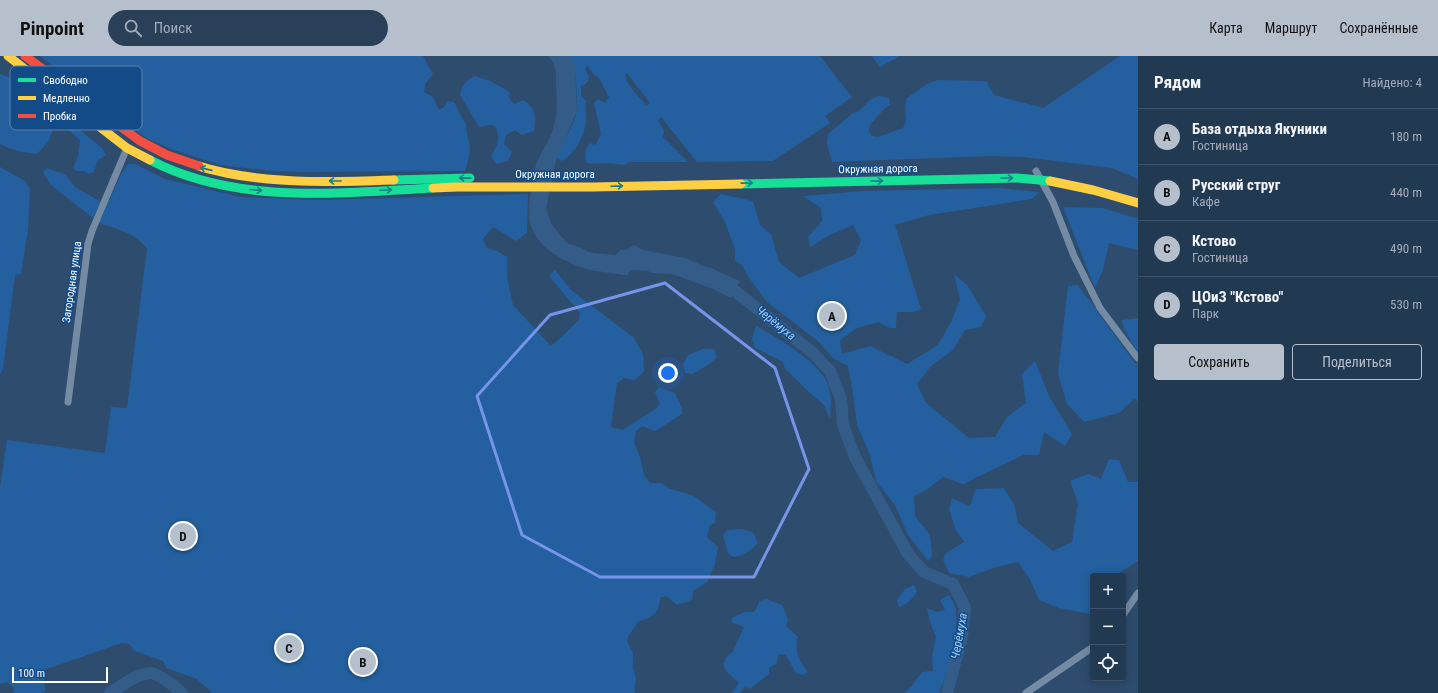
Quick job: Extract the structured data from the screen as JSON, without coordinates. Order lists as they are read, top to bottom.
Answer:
{
  "streets": {
    "main road": ["Окружная дорога"],
    "street": ["Загородная улица"]
  },
  "crossings": [
    ["Окружная дорога", "Загородная улица"]
  ],
  "water": ["Черёмуха"],
  "legend": ["Свободно", "Медленно", "Пробка"],
  "scale_bar": "100 m",
  "page": {
    "header": "Pinpoint",
    "search": "Поиск",
    "nav": ["Карта", "Маршрут", "Сохранённые"],
    "heading": ["Рядом", "Найдено: 4"],
    "list": [
      {
        "mark": "A",
        "name": "База отдыха Якуники",
        "note": "Гостиница",
        "value": "180 m"
      },
      {
        "mark": "B",
        "name": "Русский струг",
        "note": "Кафе",
        "value": "440 m"
      },
      {
        "mark": "C",
        "name": "Кстово",
        "note": "Гостиница",
        "value": "490 m"
      },
      {
        "mark": "D",
        "name": "ЦОиЗ \"Кстово\"",
        "note": "Парк",
        "value": "530 m"
      }
    ],
    "pins": [
      "A",
      "D",
      "C",
      "B"
    ],
    "buttons": ["Сохранить", "Поделиться"],
    "map_buttons": ["+", "−"],
    "scale": "100 m"
  }
}
